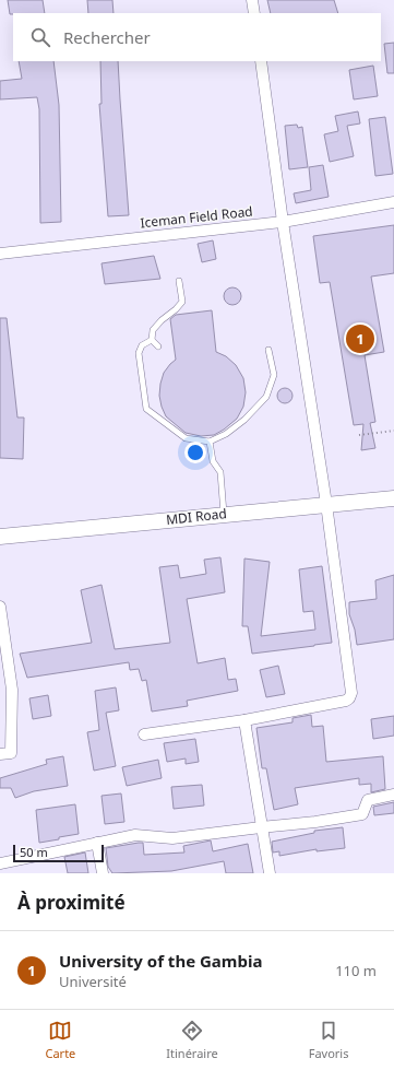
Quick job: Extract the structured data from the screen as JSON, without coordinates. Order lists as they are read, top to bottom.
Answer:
{
  "streets": {
    "street": ["Iceman Field Road", "MDI Road"]
  },
  "scale_bar": "50 m",
  "page": {
    "search": "Rechercher",
    "pins": "1",
    "scale": "50 m",
    "heading": "À proximité",
    "list": [
      {
        "mark": "1",
        "name": "University of the Gambia",
        "note": "Université",
        "value": "110 m"
      }
    ],
    "nav": ["Carte", "Itinéraire", "Favoris"]
  }
}
